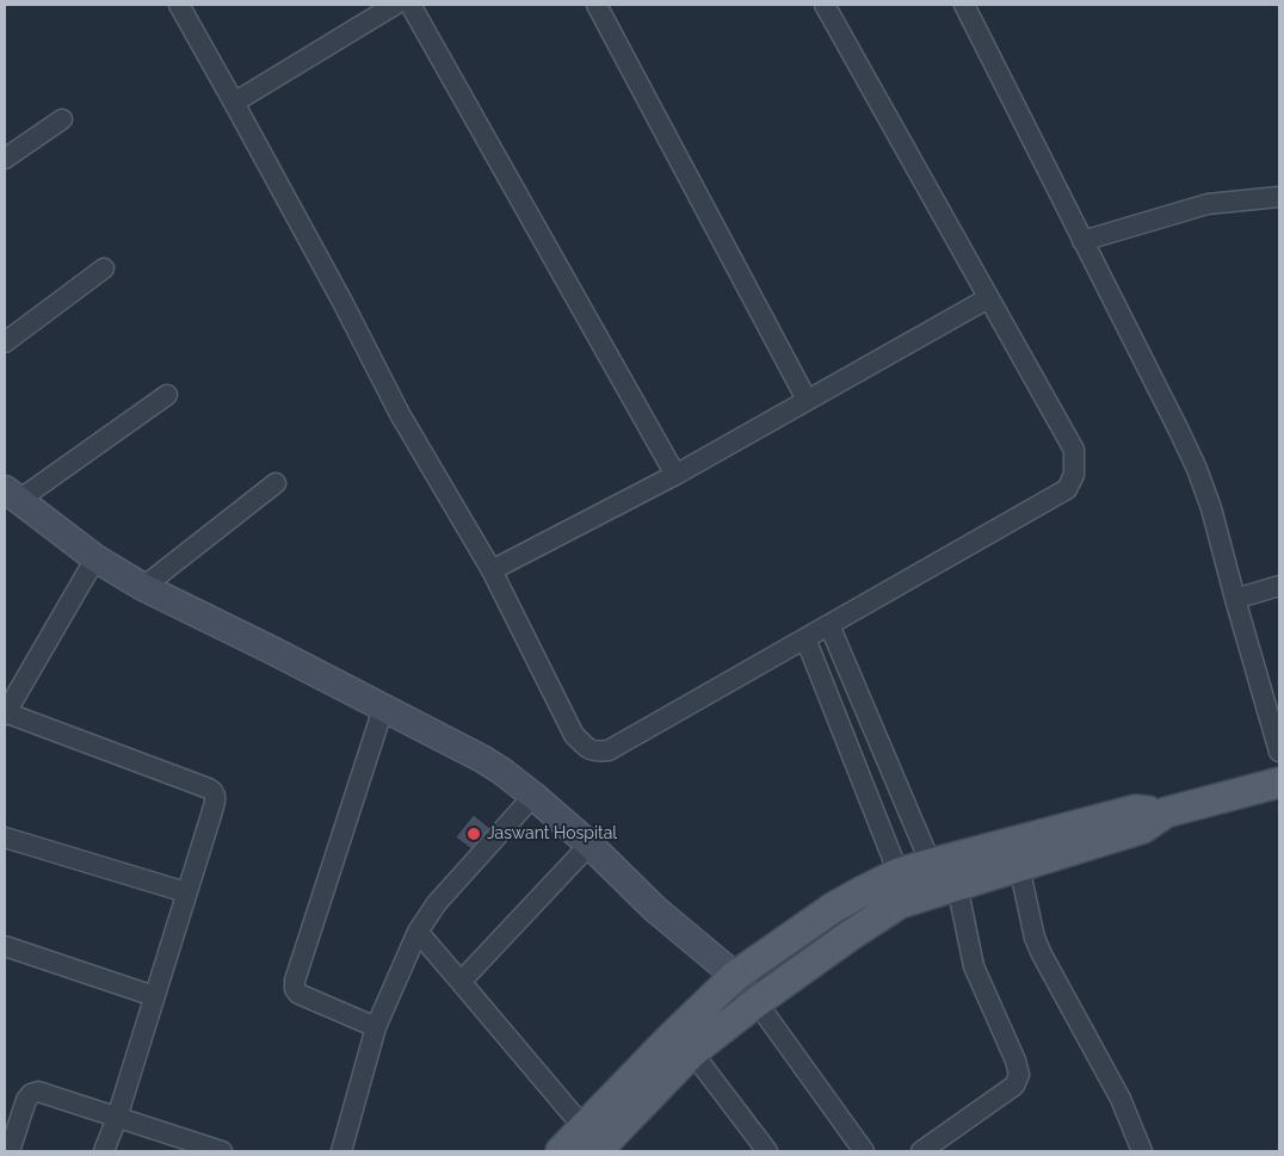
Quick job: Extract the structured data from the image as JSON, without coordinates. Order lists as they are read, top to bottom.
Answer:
{
  "places": ["Jaswant Hospital"]
}
